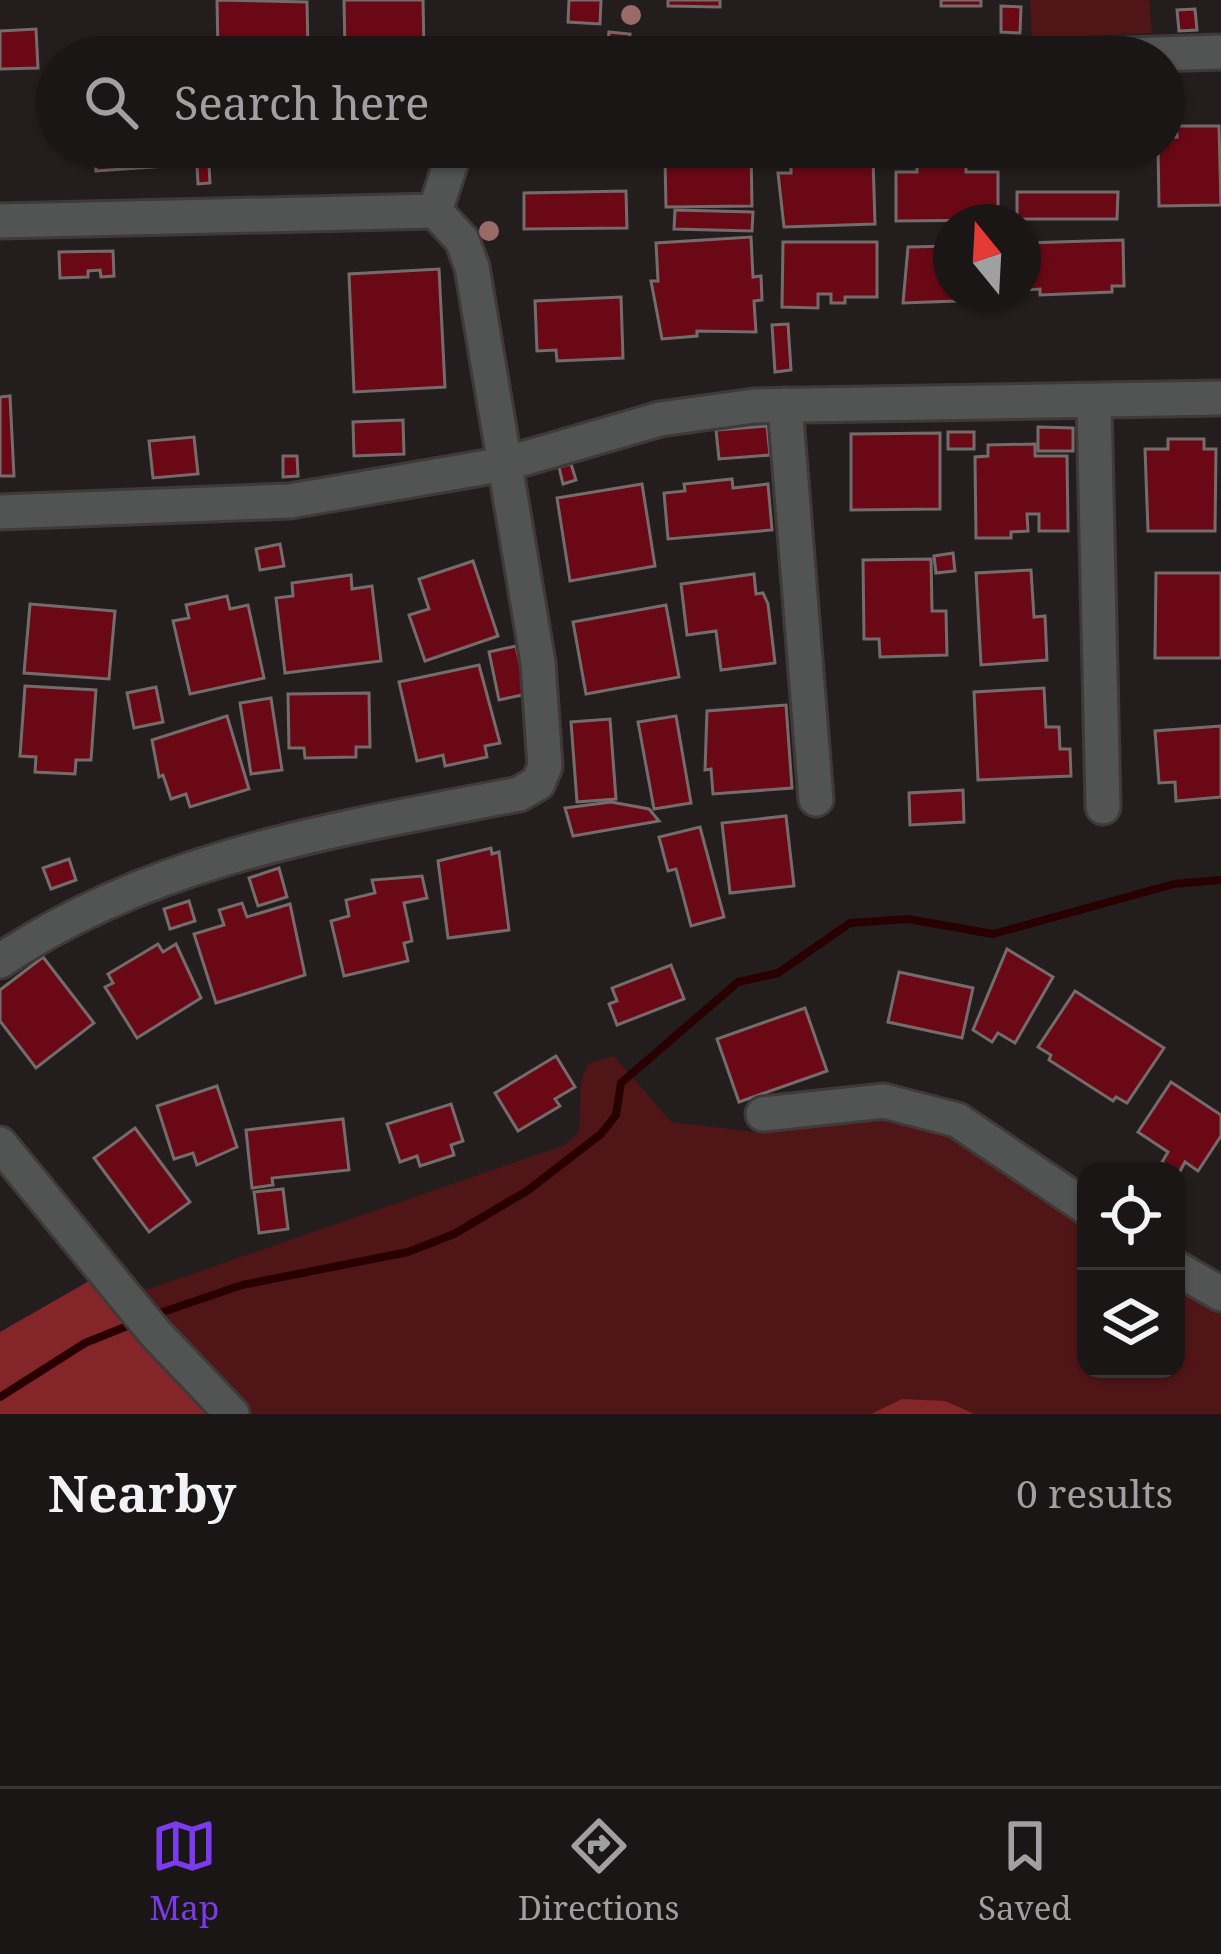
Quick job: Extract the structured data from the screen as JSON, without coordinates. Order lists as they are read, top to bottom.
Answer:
{
  "north": "top",
  "page": {
    "search": "Search here",
    "heading": ["Nearby", "0 results"],
    "nav": ["Map", "Directions", "Saved"]
  }
}
